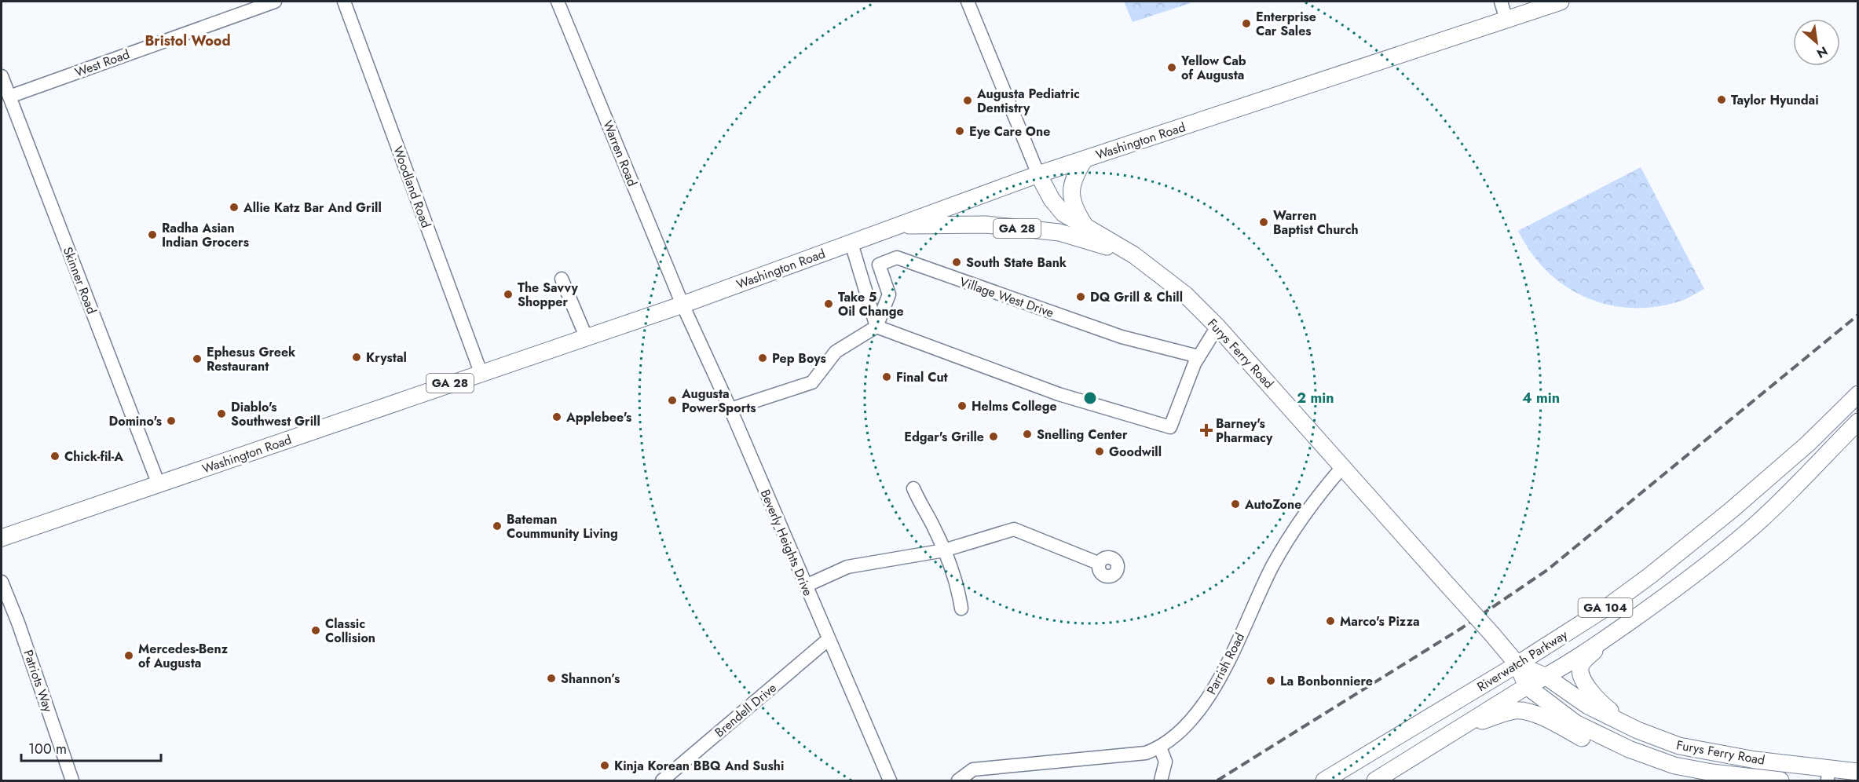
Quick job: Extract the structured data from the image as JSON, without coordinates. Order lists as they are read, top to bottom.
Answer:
{
  "streets": {
    "main road": [
      "Washington Road",
      "GA 28",
      "Furys Ferry Road",
      "GA 104",
      "Riverwatch Parkway"
    ],
    "street": [
      "West Road",
      "Warren Road",
      "Woodland Road",
      "Skinner Road",
      "Village West Drive",
      "Beverly Heights Drive",
      "Parrish Road",
      "Patriots Way",
      "Brendell Drive"
    ]
  },
  "crossings": [
    ["West Road", "Skinner Road"],
    ["Washington Road", "Warren Road"],
    ["Washington Road", "Woodland Road"],
    ["Washington Road", "GA 28"],
    ["Washington Road", "Skinner Road"],
    ["Washington Road", "Furys Ferry Road"],
    ["Washington Road", "Beverly Heights Drive"],
    ["Warren Road", "Beverly Heights Drive"],
    ["GA 28", "Furys Ferry Road"],
    ["Furys Ferry Road", "Riverwatch Parkway"],
    ["Furys Ferry Road", "Parrish Road"],
    ["Beverly Heights Drive", "Brendell Drive"]
  ],
  "districts": ["Bristol Wood"],
  "places": {
    "other": [
      "Enterprise Car Sales",
      "Yellow Cab of Augusta",
      "Taylor Hyundai",
      "Augusta Pediatric Dentistry",
      "Eye Care One",
      "Allie Katz Bar And Grill",
      "Warren Baptist Church",
      "Radha Asian Indian Grocers",
      "South State Bank",
      "The Savvy Shopper",
      "DQ Grill & Chill",
      "Take 5 Oil Change",
      "Krystal",
      "Pep Boys",
      "Ephesus Greek Restaurant",
      "Final Cut",
      "Augusta PowerSports",
      "Helms College",
      "Diablo's Southwest Grill",
      "Applebee's",
      "Domino's",
      "Snelling Center",
      "Edgar's Grille",
      "Goodwill",
      "Chick-fil-A",
      "AutoZone",
      "Bateman Coummunity Living",
      "Marco's Pizza",
      "Classic Collision",
      "Mercedes-Benz of Augusta",
      "Shannon’s",
      "La Bonbonniere",
      "Kinja Korean BBQ And Sushi"
    ],
    "health": ["Barney's Pharmacy"]
  },
  "scale_bar": "100 m",
  "north": "bottom right",
  "rings": ["2 min", "4 min"]
}
